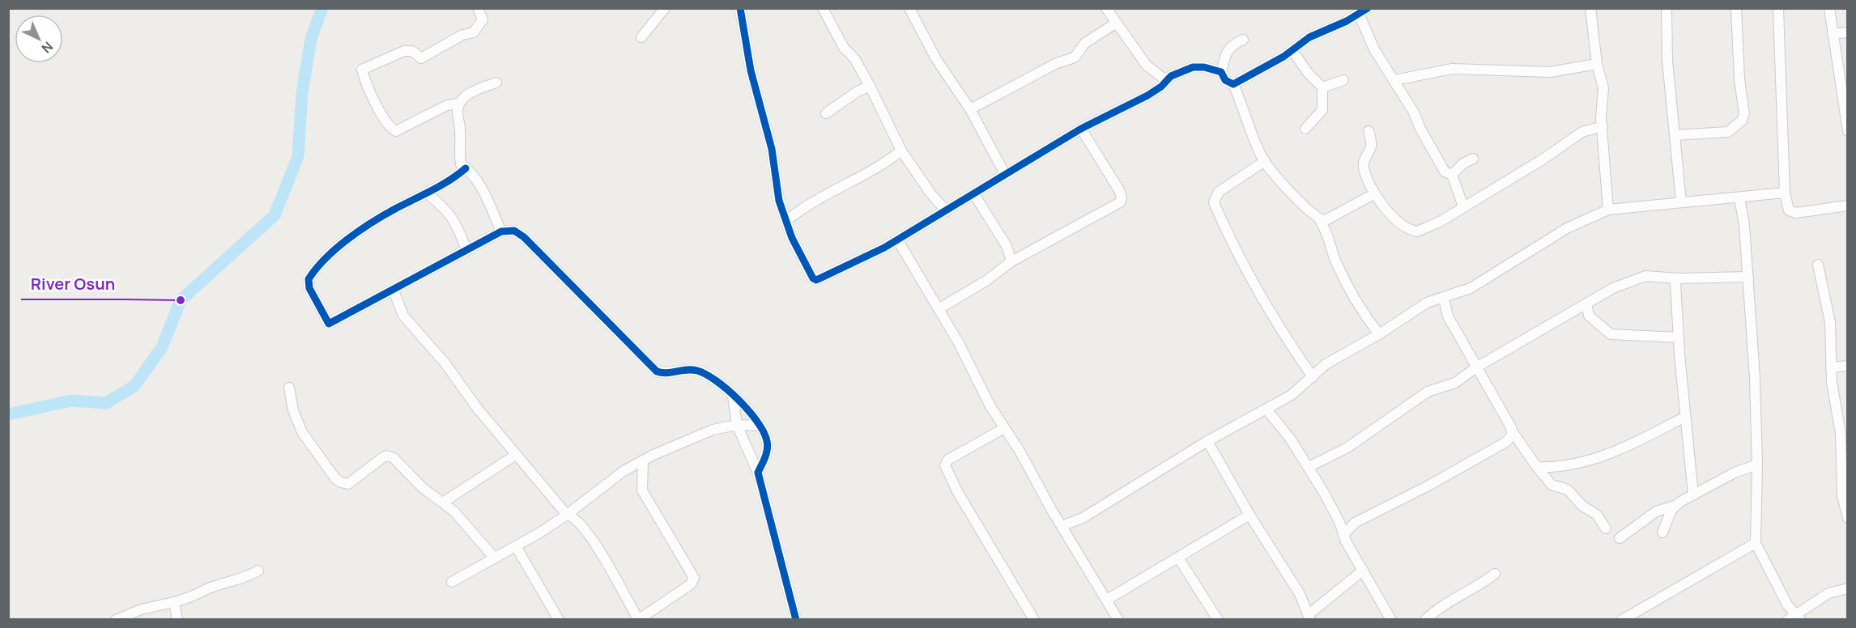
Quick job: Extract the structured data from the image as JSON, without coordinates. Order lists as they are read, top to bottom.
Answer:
{
  "places": ["River Osun"],
  "north": "bottom right"
}
